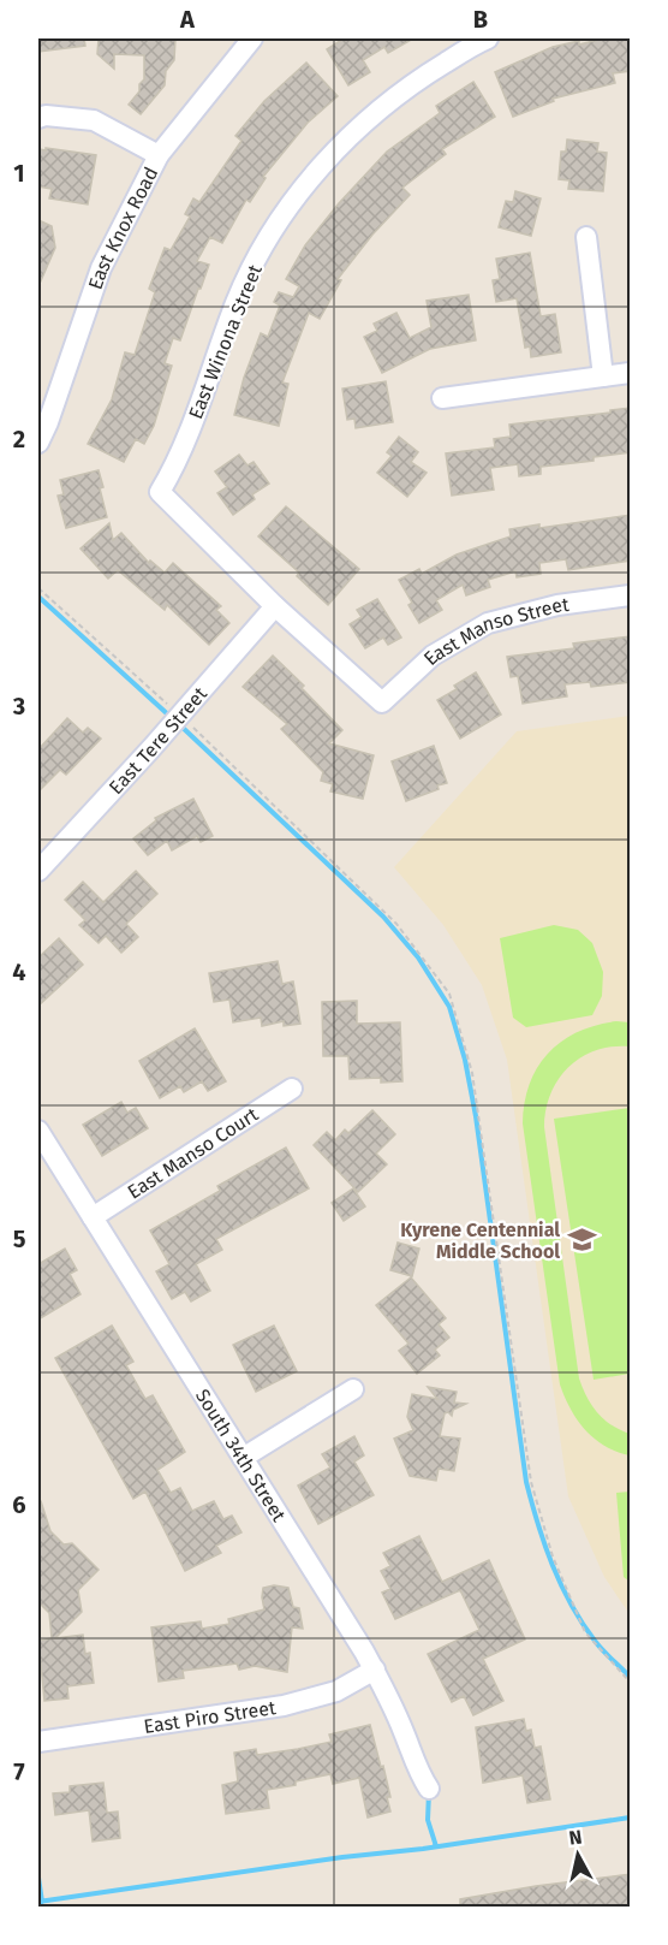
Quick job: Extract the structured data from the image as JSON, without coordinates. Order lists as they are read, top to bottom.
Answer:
{
  "streets": {
    "street": [
      "East Knox Road",
      "East Winona Street",
      "East Manso Street",
      "East Tere Street",
      "East Manso Court",
      "South 34th Street",
      "East Piro Street"
    ]
  },
  "crossings": [
    ["East Winona Street", "East Manso Street"],
    ["East Winona Street", "East Tere Street"],
    ["East Manso Street", "East Tere Street"],
    ["East Manso Court", "South 34th Street"],
    ["South 34th Street", "East Piro Street"]
  ],
  "places": {
    "school or university": ["Kyrene Centennial Middle School"]
  },
  "north": "top",
  "grid": {
    "columns": ["A", "B"],
    "rows": [
      "1",
      "2",
      "3",
      "4",
      "5",
      "6",
      "7"
    ]
  }
}
